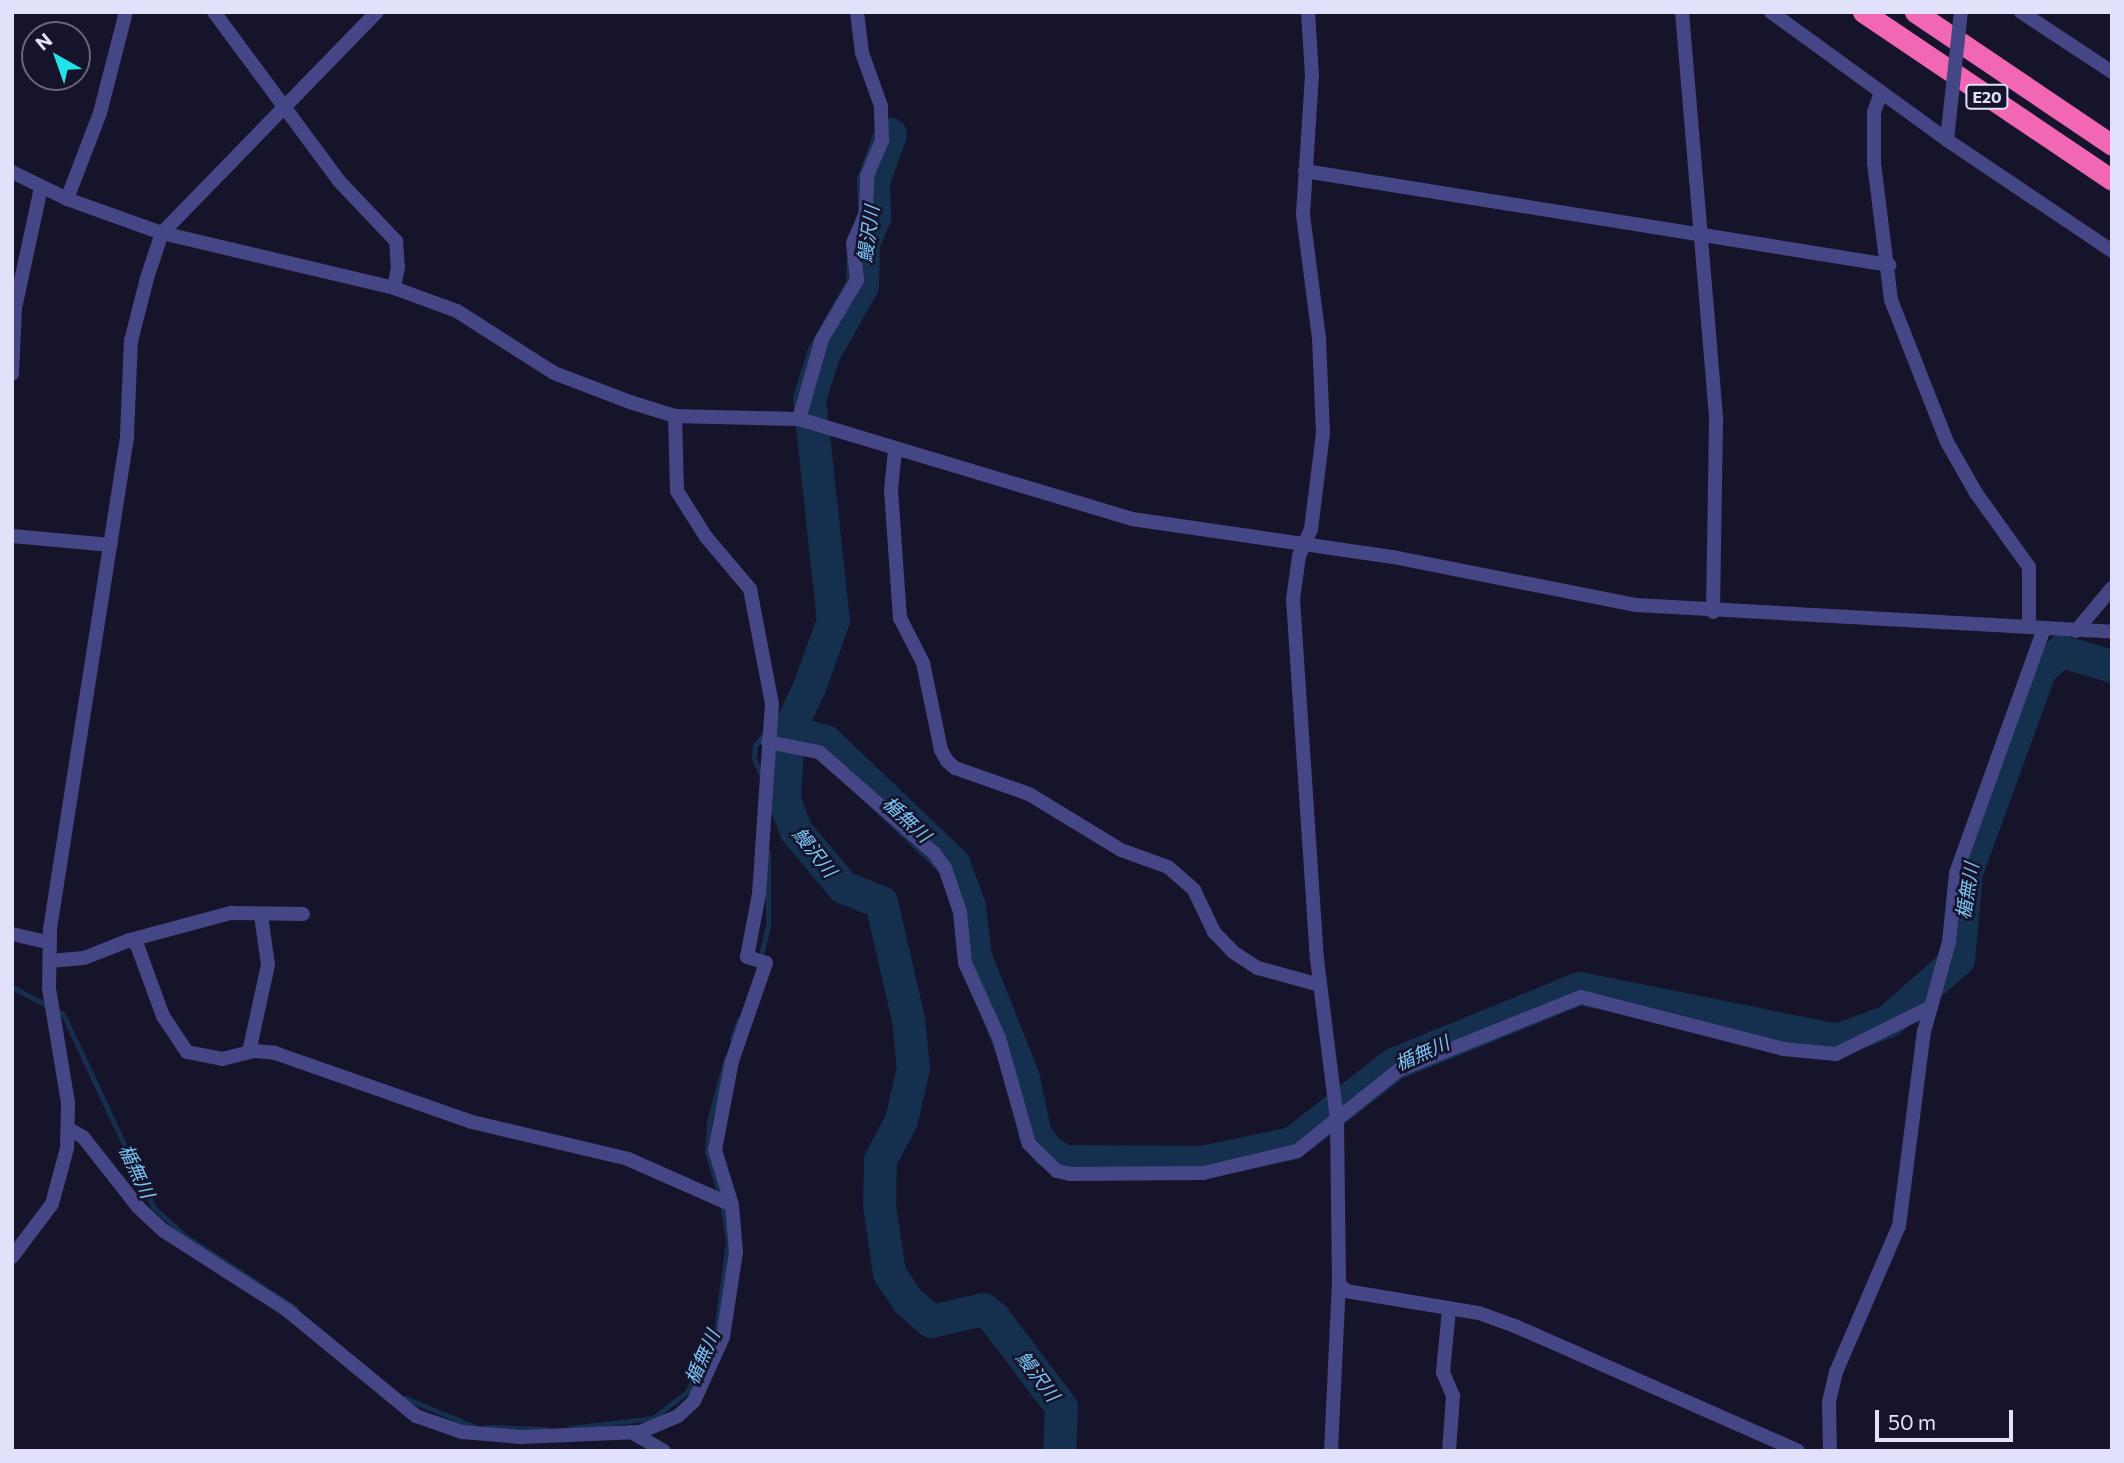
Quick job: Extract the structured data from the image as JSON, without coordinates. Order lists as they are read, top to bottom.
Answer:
{
  "streets": {
    "highway": ["E20"]
  },
  "water": ["鰻沢川", "楯無川"],
  "scale_bar": "50 m",
  "north": "top left"
}
